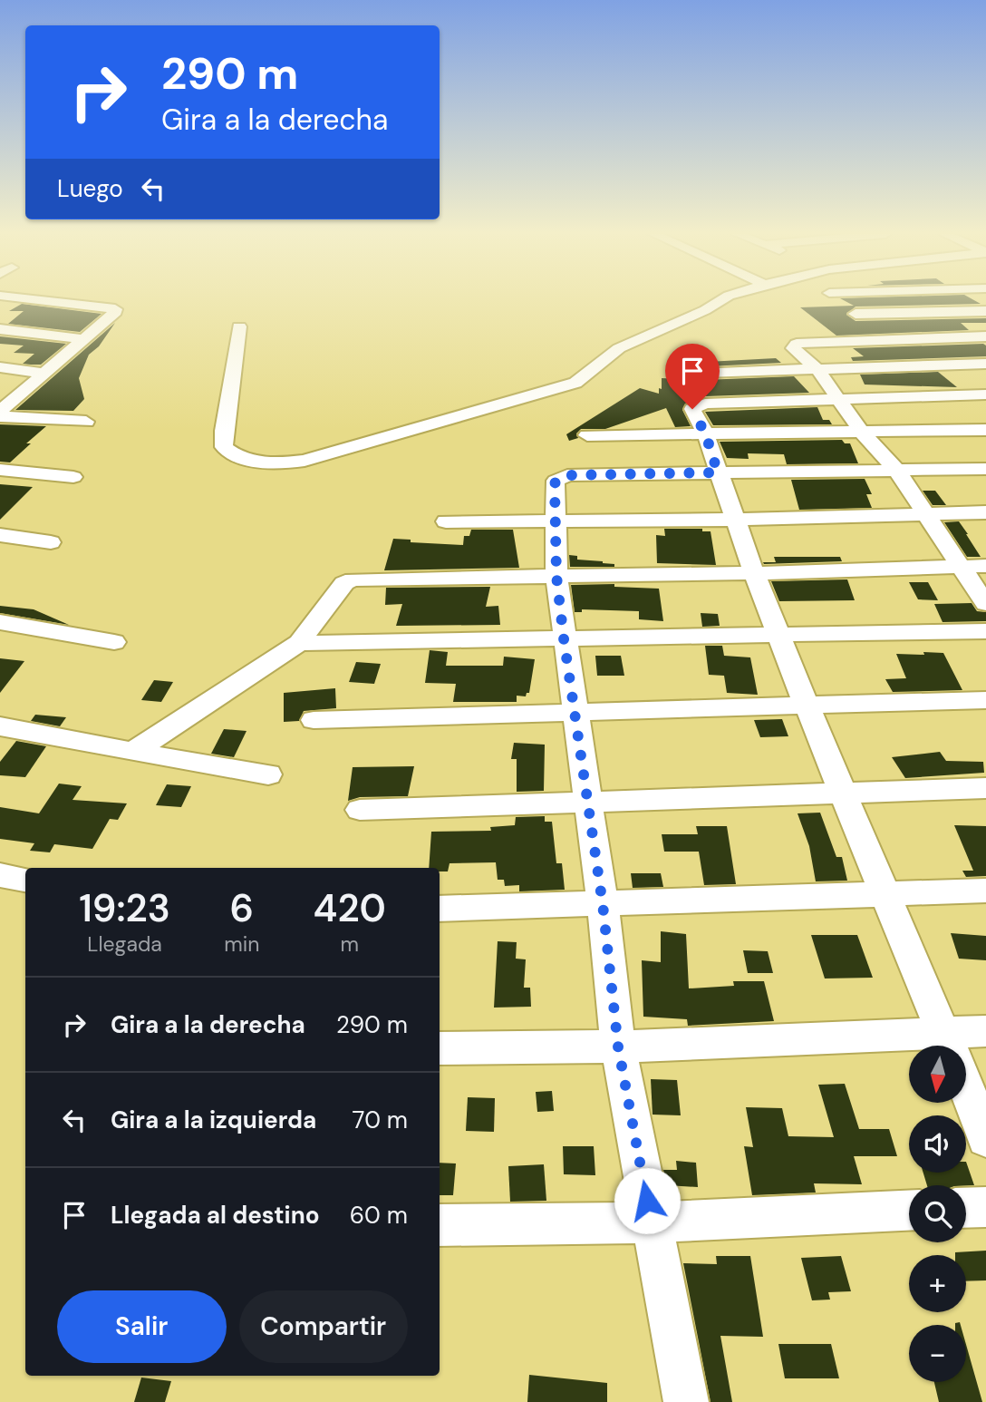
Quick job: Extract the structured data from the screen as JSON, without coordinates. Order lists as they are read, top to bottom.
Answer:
{
  "north": "bottom",
  "page": {
    "turn": ["290 m", "Gira a la derecha"],
    "then": "Luego",
    "eta": [
      "19:23",
      "Llegada",
      "6",
      "min",
      "420",
      "m"
    ],
    "list": [
      {
        "name": "Gira a la derecha",
        "value": "290 m"
      },
      {
        "name": "Gira a la izquierda",
        "value": "70 m"
      },
      {
        "name": "Llegada al destino",
        "value": "60 m"
      }
    ],
    "map_buttons": ["+", "−"],
    "buttons": ["Salir", "Compartir"]
  }
}
